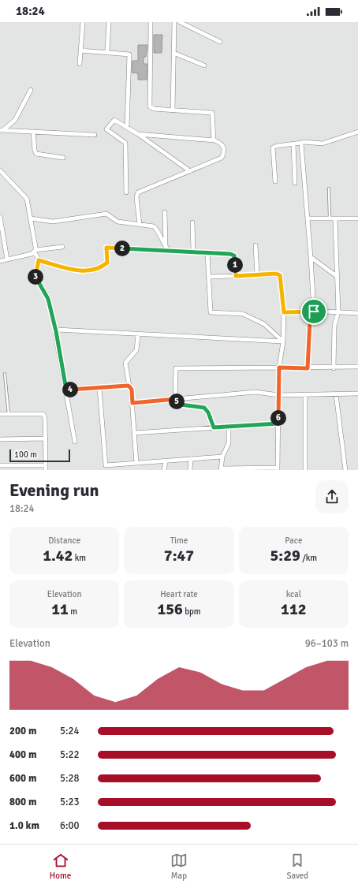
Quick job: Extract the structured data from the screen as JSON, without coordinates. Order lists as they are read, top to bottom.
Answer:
{
  "scale_bar": "100 m",
  "page": {
    "status": "18:24",
    "pins": [
      "2",
      "1",
      "3",
      "4",
      "5",
      "6"
    ],
    "scale": "100 m",
    "heading": ["Evening run", "18:24"],
    "stats": [
      ["Distance", "1.42 km"],
      ["Time", "7:47"],
      ["Pace", "5:29 /km"],
      ["Elevation", "11 m"],
      ["Heart rate", "156 bpm"],
      ["kcal", "112"]
    ],
    "chart": ["Elevation", "96–103 m"],
    "list": [
      {
        "name": "200 m",
        "note": "5:24"
      },
      {
        "name": "400 m",
        "note": "5:22"
      },
      {
        "name": "600 m",
        "note": "5:28"
      },
      {
        "name": "800 m",
        "note": "5:23"
      },
      {
        "name": "1.0 km",
        "note": "6:00"
      }
    ],
    "tabs": ["Home", "Map", "Saved"]
  }
}
